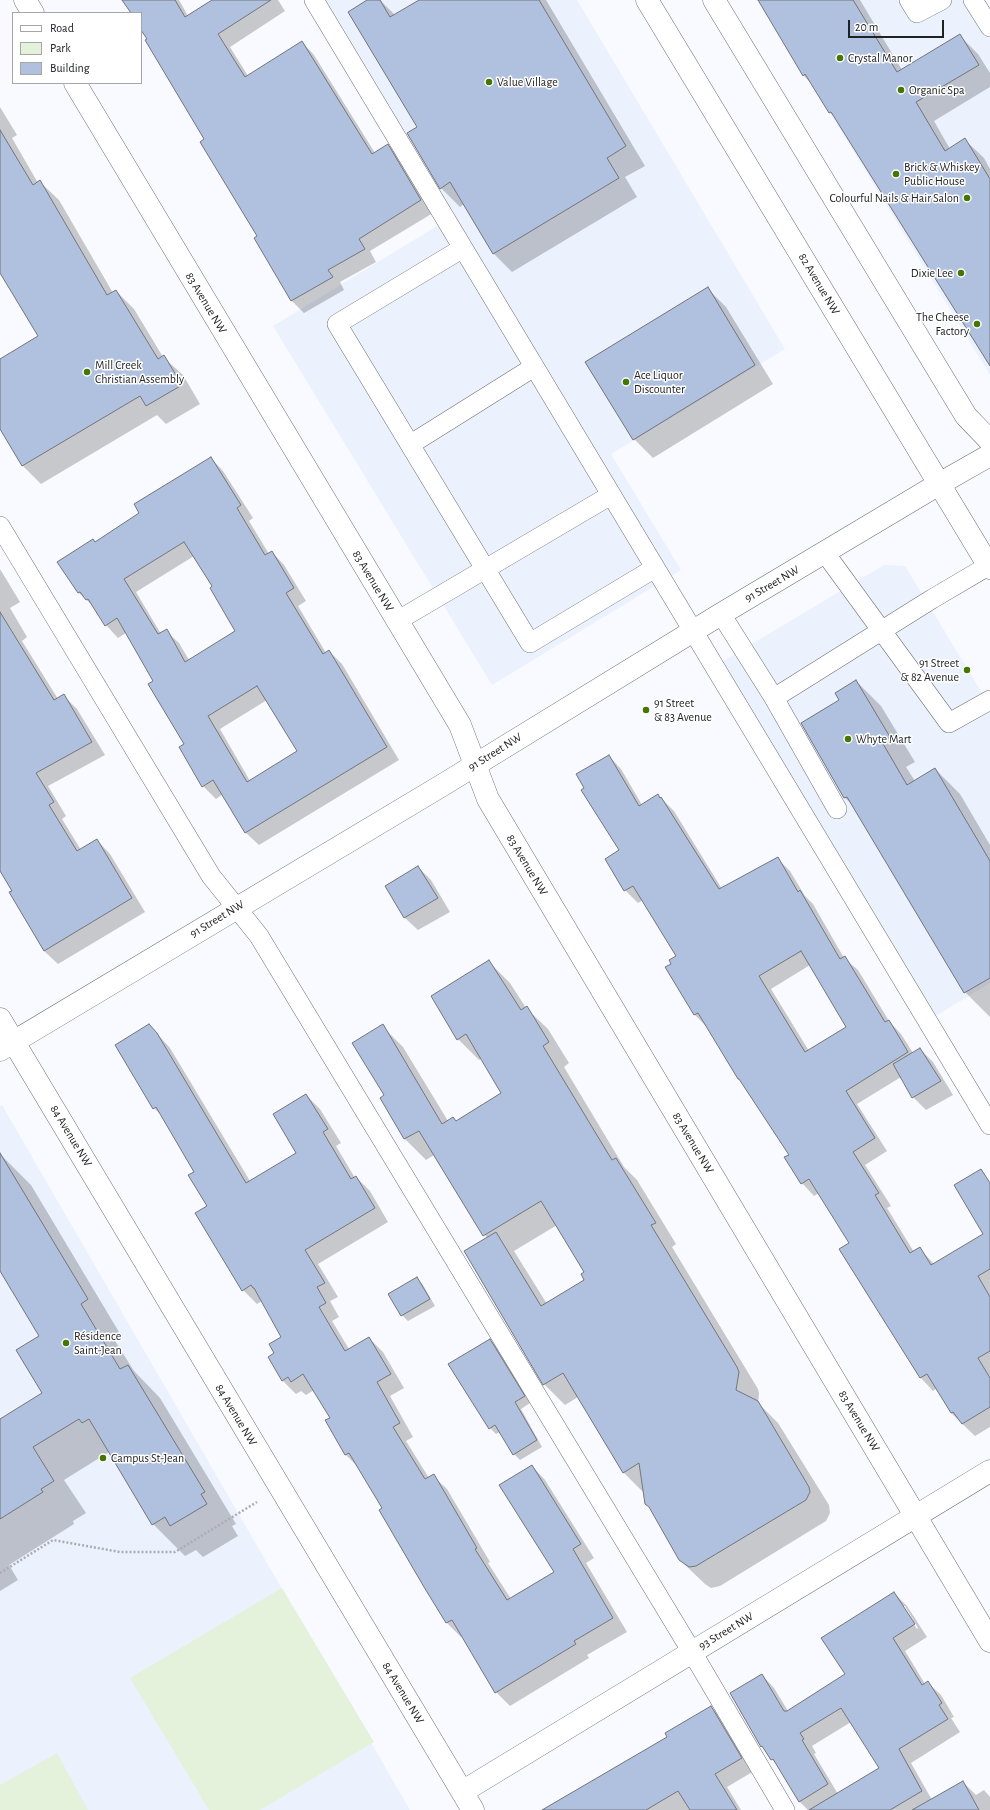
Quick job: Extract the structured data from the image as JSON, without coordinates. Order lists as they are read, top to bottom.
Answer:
{
  "streets": {
    "street": [
      "82 Avenue NW",
      "83 Avenue NW",
      "91 Street NW",
      "84 Avenue NW",
      "93 Street NW"
    ]
  },
  "crossings": [
    ["82 Avenue NW", "91 Street NW"],
    ["83 Avenue NW", "91 Street NW"],
    ["83 Avenue NW", "93 Street NW"],
    ["91 Street NW", "84 Avenue NW"],
    ["84 Avenue NW", "93 Street NW"]
  ],
  "places": [
    "Crystal Manor",
    "Value Village",
    "Organic Spa",
    "Brick & Whiskey Public House",
    "Colourful Nails & Hair Salon",
    "Dixie Lee",
    "The Cheese Factory",
    "Mill Creek Christian Assembly",
    "Ace Liquor Discounter",
    "91 Street & 82 Avenue",
    "91 Street & 83 Avenue",
    "Whyte Mart",
    "Résidence Saint-Jean",
    "Campus St-Jean"
  ],
  "legend": ["Road", "Park", "Building"],
  "scale_bar": "20 m"
}
